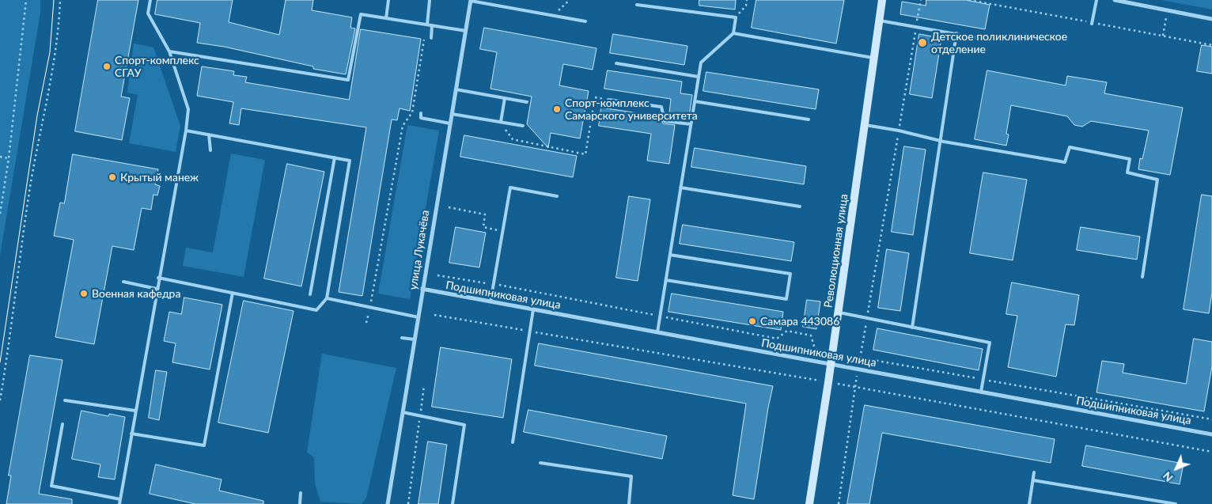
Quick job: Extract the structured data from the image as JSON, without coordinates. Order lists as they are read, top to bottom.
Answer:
{
  "streets": {
    "main road": ["Революционная улица"],
    "street": ["улица Лукачёва", "Подшипниковая улица"]
  },
  "crossings": [
    ["улица Лукачёва", "Подшипниковая улица"],
    ["Революционная улица", "Подшипниковая улица"]
  ],
  "places": [
    "Детское поликлиническое отделение",
    "Спорт-комплекс СГАУ",
    "Спорт-комплекс Самарского университета",
    "Крытый манеж",
    "Военная кафедра",
    "Самара 443086"
  ],
  "north": "bottom left"
}
